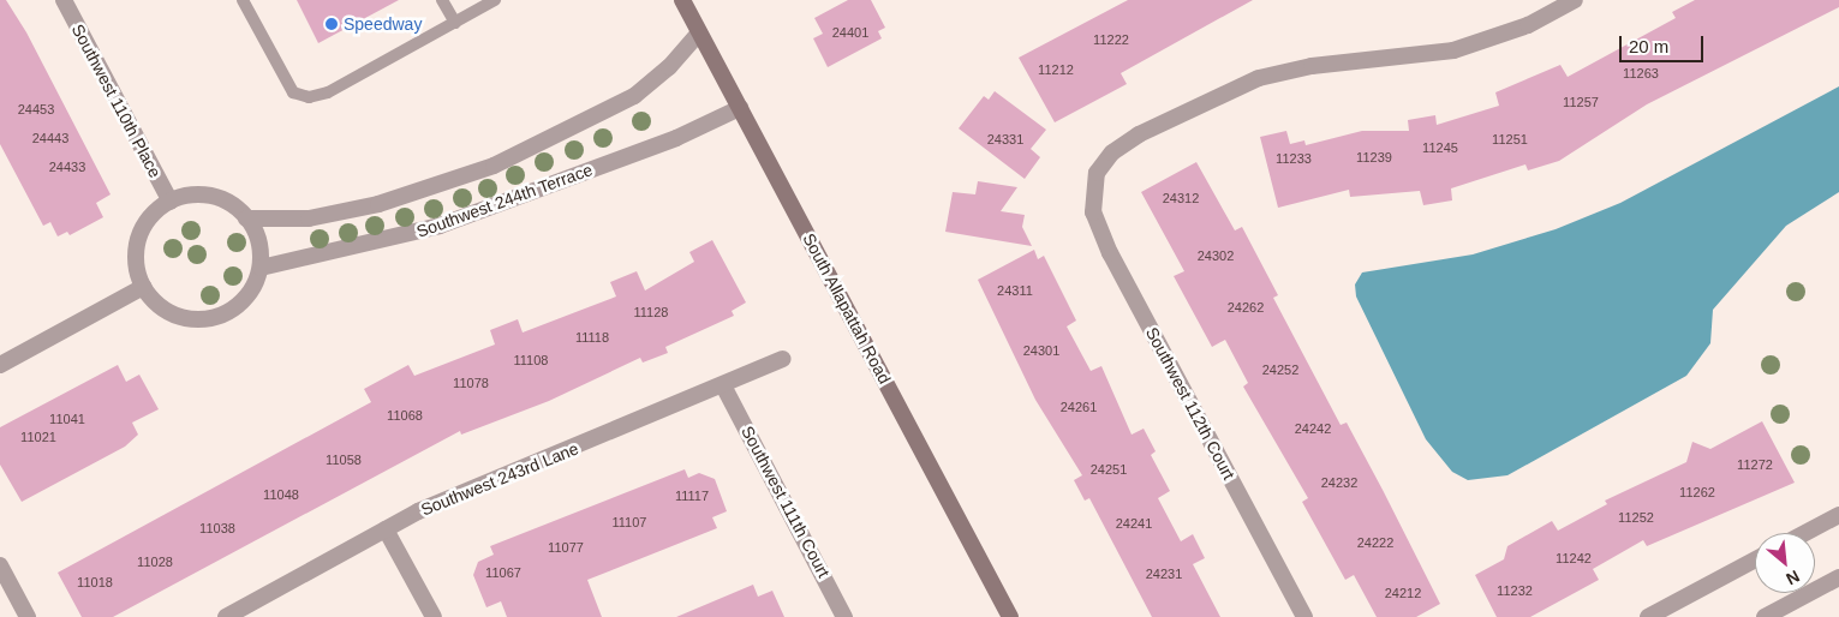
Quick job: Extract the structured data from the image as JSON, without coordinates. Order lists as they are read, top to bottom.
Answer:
{
  "streets": {
    "main road": ["South Allapattah Road"],
    "street": [
      "Southwest 110th Place",
      "Southwest 244th Terrace",
      "Southwest 112th Court",
      "Southwest 243rd Lane",
      "Southwest 111th Court"
    ]
  },
  "crossings": [
    ["Southwest 110th Place", "Southwest 244th Terrace"],
    ["Southwest 244th Terrace", "South Allapattah Road"],
    ["Southwest 243rd Lane", "Southwest 111th Court"]
  ],
  "places": ["Speedway"],
  "house_numbers": [
    "24401",
    "11222",
    "11212",
    "11263",
    "11257",
    "24453",
    "24443",
    "24331",
    "11251",
    "11245",
    "11239",
    "11233",
    "24433",
    "24312",
    "24302",
    "24311",
    "24262",
    "11128",
    "11118",
    "24301",
    "11108",
    "24252",
    "11078",
    "24261",
    "11068",
    "11041",
    "24242",
    "11021",
    "11058",
    "11272",
    "24251",
    "24232",
    "11262",
    "11048",
    "11117",
    "11252",
    "11107",
    "24241",
    "11038",
    "24222",
    "11077",
    "11242",
    "11028",
    "11067",
    "24231",
    "11018",
    "11232",
    "24212"
  ],
  "scale_bar": "20 m",
  "north": "bottom right"
}
